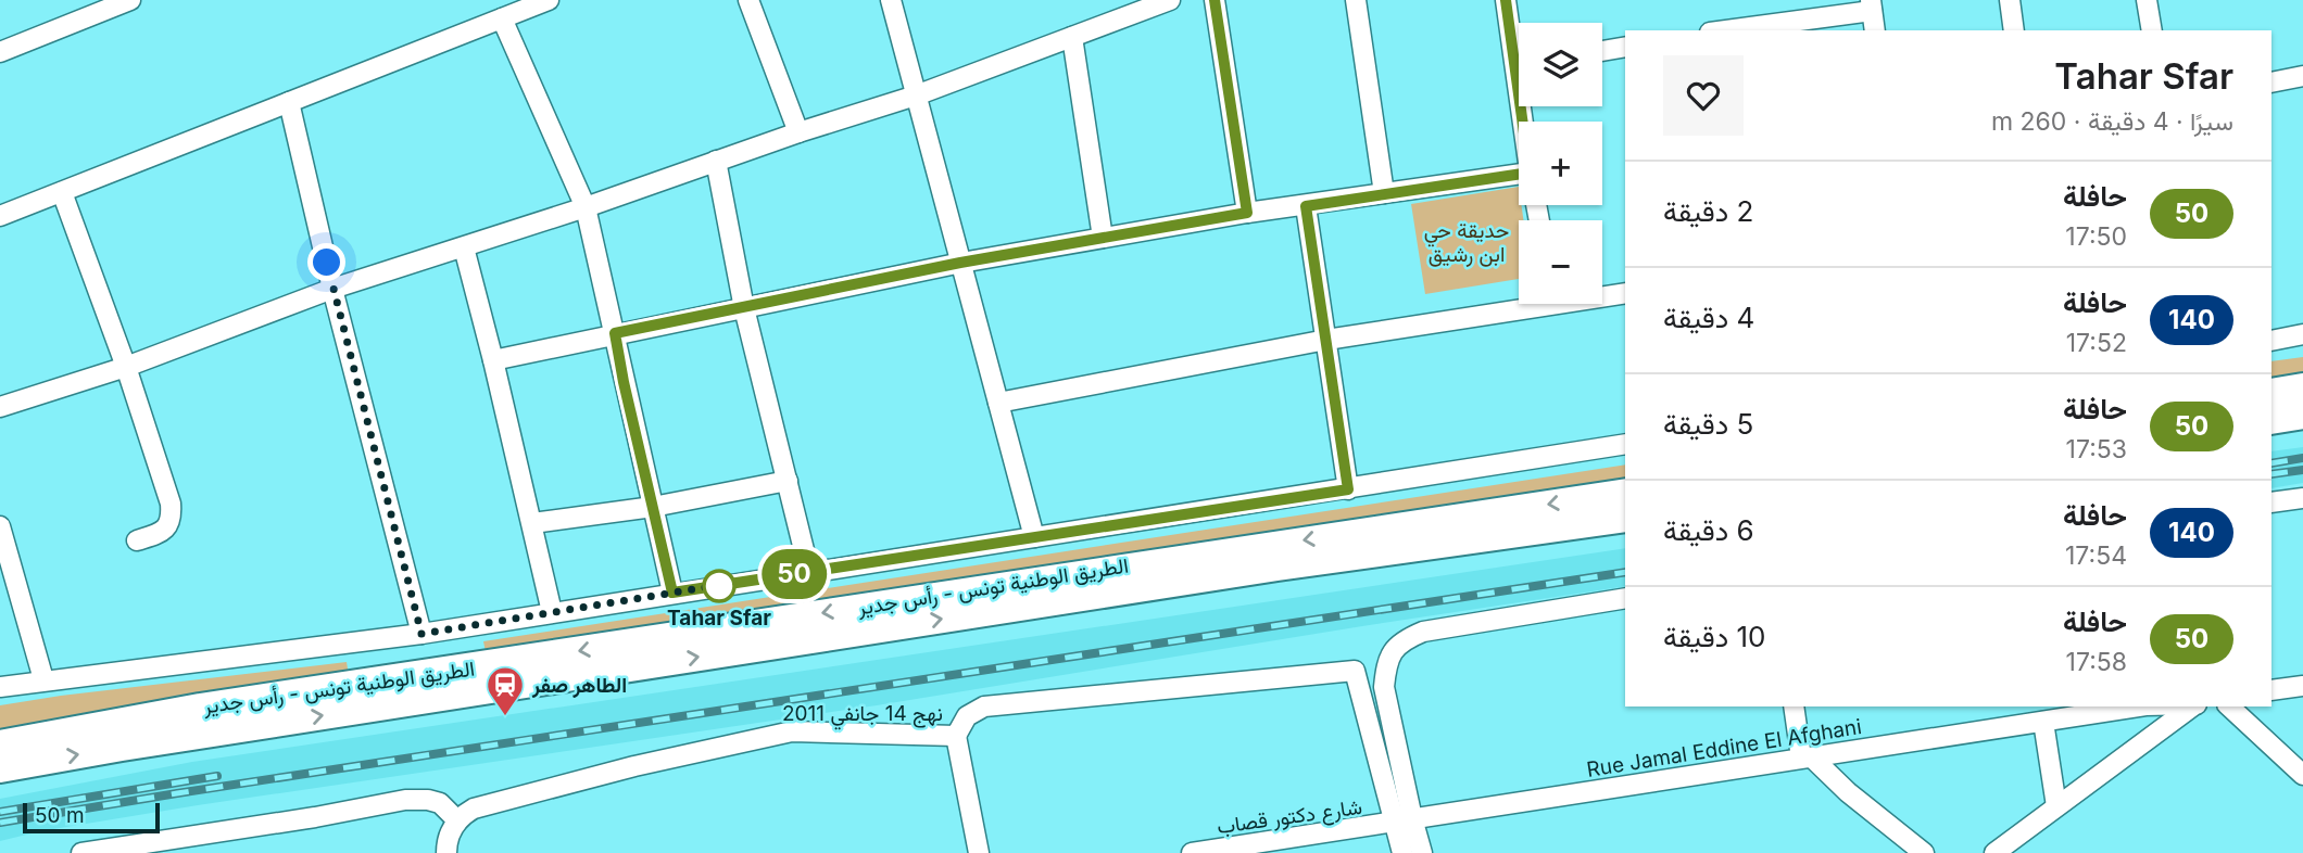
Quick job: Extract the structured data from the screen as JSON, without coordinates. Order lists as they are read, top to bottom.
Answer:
{
  "streets": {
    "highway": ["الطريق الوطنية تونس - رأس جدير"],
    "street": ["نهج 14 جانفي 2011", "Rue Jamal Eddine El Afghani", "شارع دكتور قصاب"]
  },
  "crossings": [
    ["نهج 14 جانفي 2011", "Rue Jamal Eddine El Afghani"],
    ["نهج 14 جانفي 2011", "شارع دكتور قصاب"],
    ["Rue Jamal Eddine El Afghani", "شارع دكتور قصاب"]
  ],
  "parks": ["حديقة حي ابن رشيق"],
  "places": {
    "other": ["Tahar Sfar"],
    "station": ["الطاهر صفر"]
  },
  "lines": ["bus line 50"],
  "scale_bar": "50 m",
  "page": {
    "on_map": "50",
    "map_buttons": ["+", "−"],
    "heading": ["Tahar Sfar", "سيرًا · 4 دقيقة · 260 m"],
    "list": [
      {
        "mark": "50",
        "name": "حافلة",
        "note": "17:50",
        "value": "2 دقيقة"
      },
      {
        "mark": "140",
        "name": "حافلة",
        "note": "17:52",
        "value": "4 دقيقة"
      },
      {
        "mark": "50",
        "name": "حافلة",
        "note": "17:53",
        "value": "5 دقيقة"
      },
      {
        "mark": "140",
        "name": "حافلة",
        "note": "17:54",
        "value": "6 دقيقة"
      },
      {
        "mark": "50",
        "name": "حافلة",
        "note": "17:58",
        "value": "10 دقيقة"
      }
    ],
    "scale": "50 m"
  }
}
